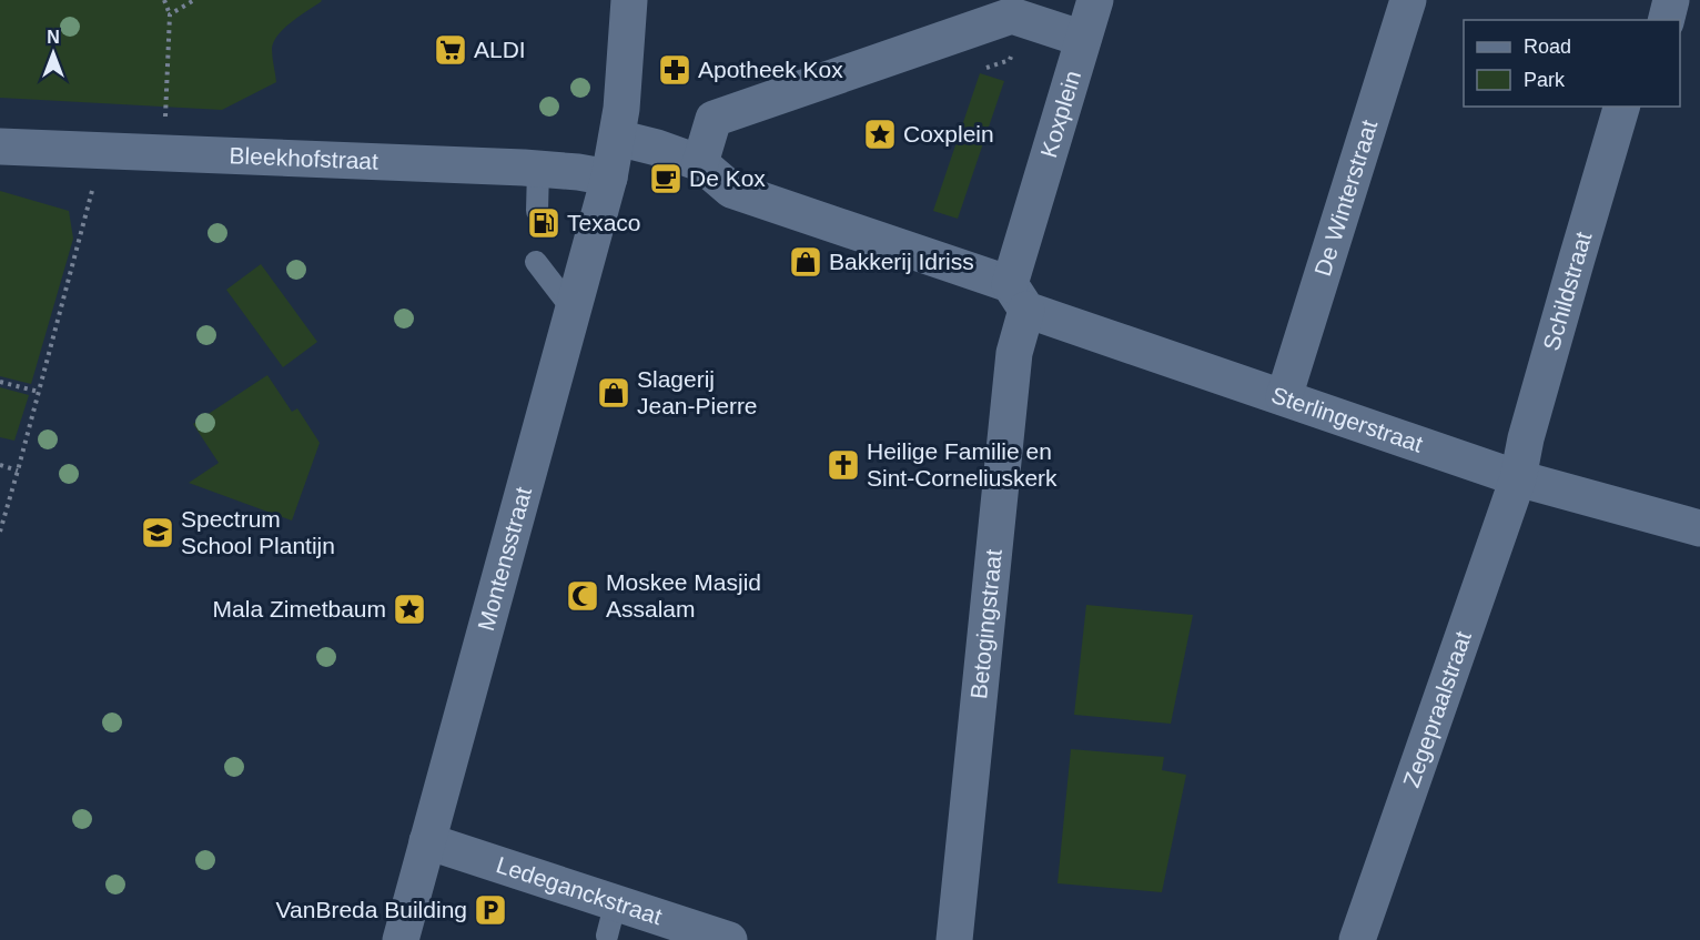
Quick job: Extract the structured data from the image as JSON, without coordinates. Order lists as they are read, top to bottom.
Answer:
{
  "streets": {
    "street": [
      "Koxplein",
      "Bleekhofstraat",
      "De Winterstraat",
      "Schildstraat",
      "Sterlingerstraat",
      "Montensstraat",
      "Betogingstraat",
      "Zegepraalstraat",
      "Ledeganckstraat"
    ]
  },
  "crossings": [
    ["Koxplein", "Sterlingerstraat"],
    ["Koxplein", "Betogingstraat"],
    ["Bleekhofstraat", "Montensstraat"],
    ["De Winterstraat", "Sterlingerstraat"],
    ["Schildstraat", "Sterlingerstraat"],
    ["Schildstraat", "Zegepraalstraat"],
    ["Sterlingerstraat", "Betogingstraat"],
    ["Sterlingerstraat", "Zegepraalstraat"],
    ["Montensstraat", "Ledeganckstraat"]
  ],
  "places": {
    "supermarket": ["ALDI"],
    "pharmacy": ["Apotheek Kox"],
    "place": ["Coxplein", "Mala Zimetbaum"],
    "cafe": ["De Kox"],
    "fuel station": ["Texaco"],
    "shop": ["Bakkerij Idriss", "Slagerij Jean-Pierre"],
    "church": ["Heilige Familie en Sint-Corneliuskerk"],
    "school or university": ["Spectrum School Plantijn"],
    "mosque": ["Moskee Masjid Assalam"],
    "parking": ["VanBreda Building"]
  },
  "legend": ["Road", "Park"],
  "north": "top"
}
